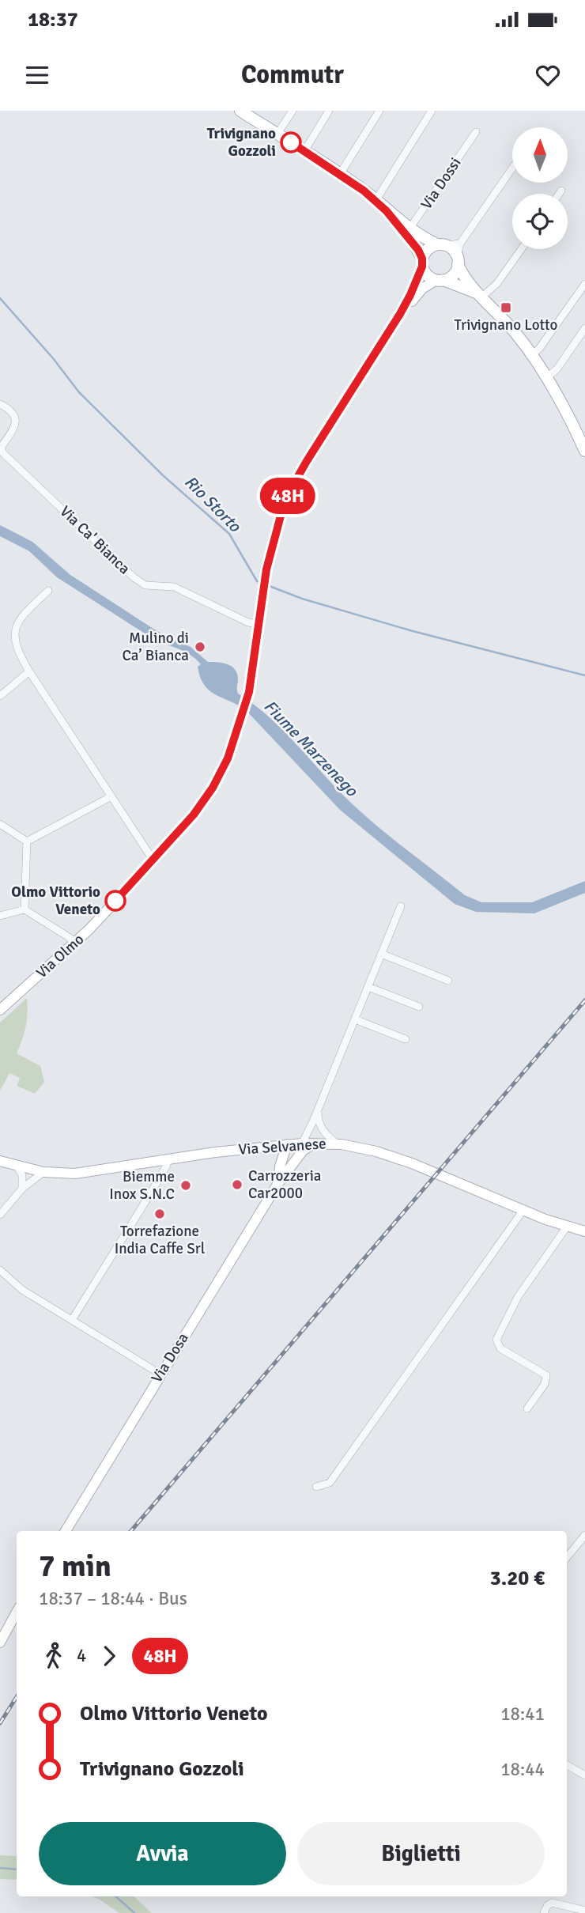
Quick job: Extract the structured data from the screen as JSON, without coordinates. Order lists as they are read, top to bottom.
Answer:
{
  "streets": {
    "street": [
      "Via Dossi",
      "Via Ca' Bianca",
      "Via Olmo",
      "Via Selvanese",
      "Via Dosa"
    ]
  },
  "crossings": [
    ["Via Ca' Bianca", "Via Olmo"],
    ["Via Selvanese", "Via Dosa"]
  ],
  "water": ["Rio Storto", "Fiume Marzenego"],
  "places": {
    "other": [
      "Trivignano Gozzoli",
      "Mulino di Ca’ Bianca",
      "Olmo Vittorio Veneto",
      "Carrozzeria Car2000",
      "Biemme Inox S.N.C",
      "Torrefazione India Caffe Srl"
    ],
    "transit": ["Trivignano Lotto"]
  },
  "lines": ["bus line 48H"],
  "north": "top",
  "page": {
    "status": "18:37",
    "header": "Commutr",
    "on_map": "48H",
    "heading": ["7 min", "18:37 – 18:44 · Bus", "3.20 €"],
    "legs": ["4", "48H"],
    "list": [
      {
        "name": "Olmo Vittorio Veneto",
        "value": "18:41"
      },
      {
        "name": "Trivignano Gozzoli",
        "value": "18:44"
      }
    ],
    "buttons": ["Avvia", "Biglietti"]
  }
}
